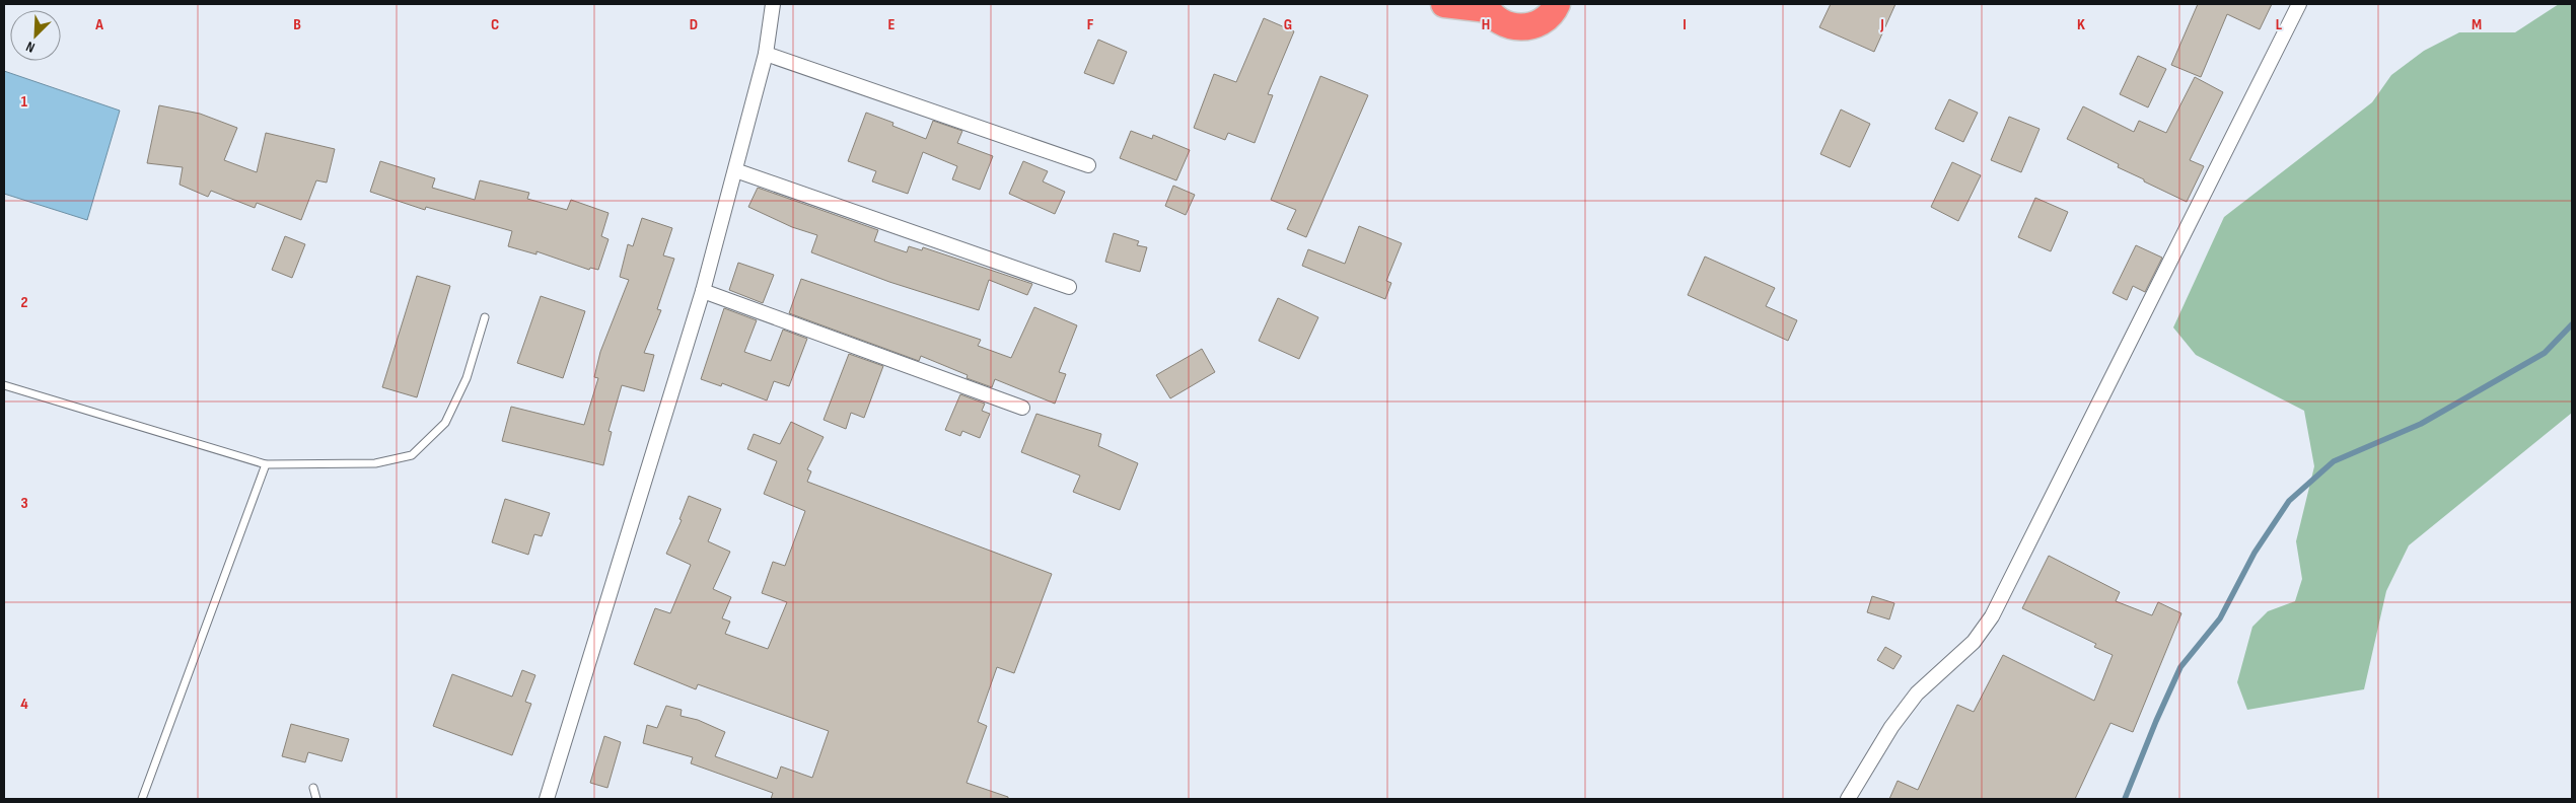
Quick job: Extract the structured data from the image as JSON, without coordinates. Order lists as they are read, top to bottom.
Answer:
{
  "north": "bottom left",
  "grid": {
    "columns": [
      "A",
      "B",
      "C",
      "D",
      "E",
      "F",
      "G",
      "H",
      "I",
      "J",
      "K",
      "L",
      "M"
    ],
    "rows": [
      "1",
      "2",
      "3",
      "4"
    ]
  }
}
